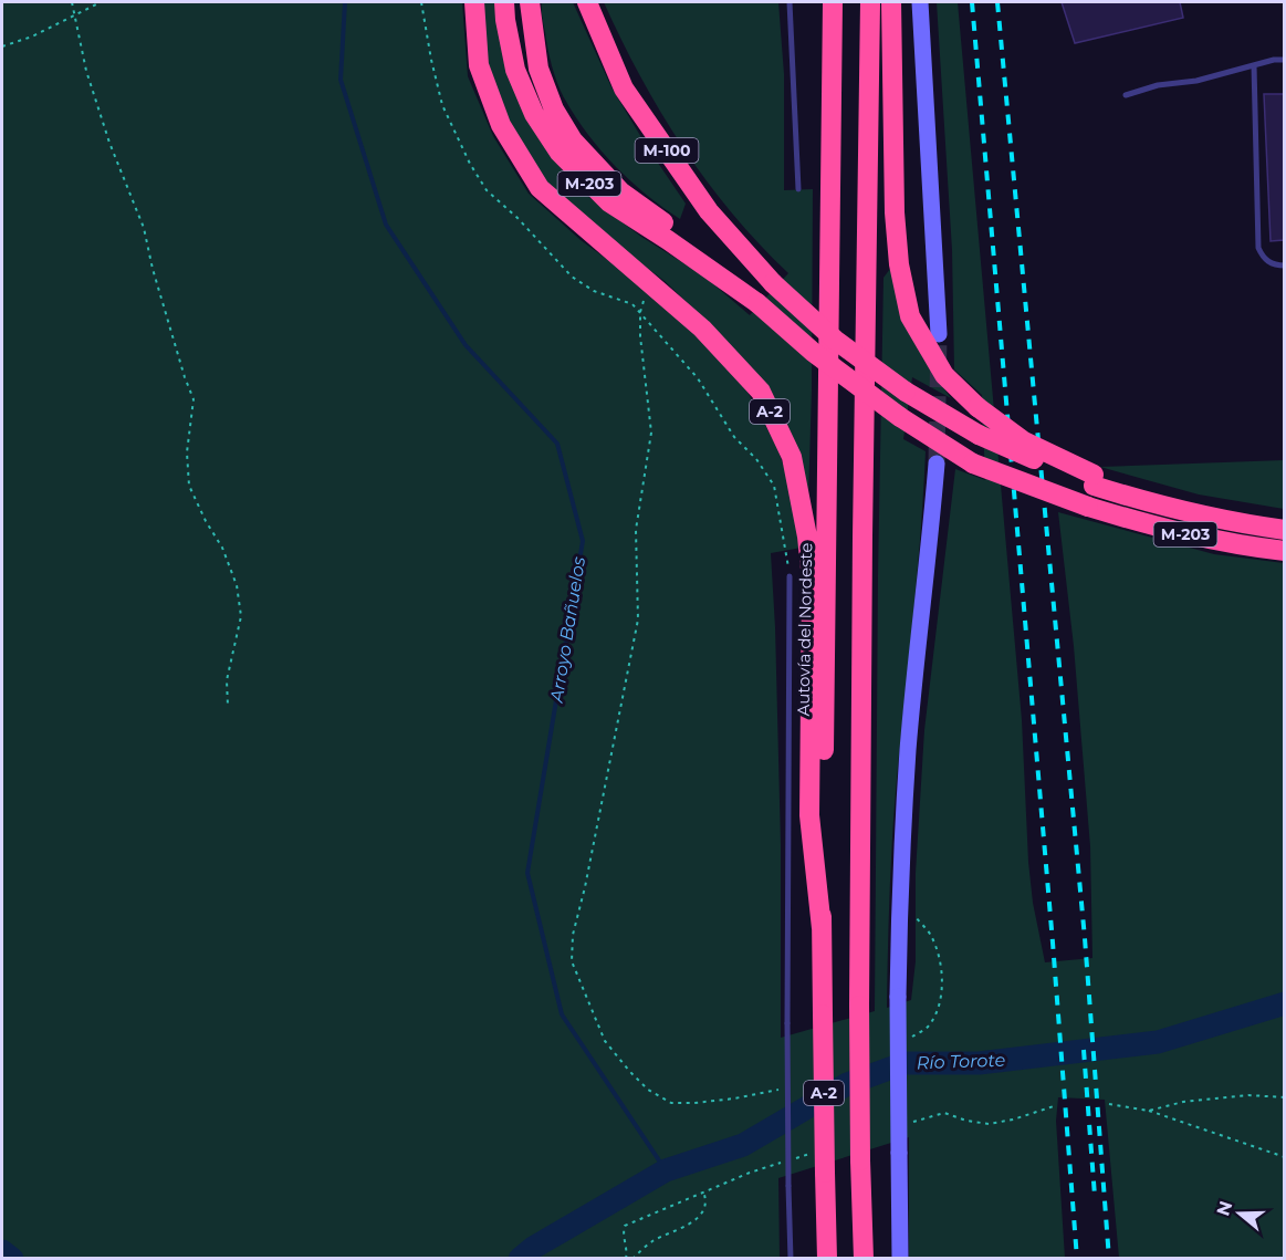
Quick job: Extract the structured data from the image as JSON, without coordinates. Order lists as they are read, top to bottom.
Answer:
{
  "streets": {
    "highway": [
      "M-100",
      "M-203",
      "A-2",
      "Autovía del Nordeste"
    ]
  },
  "crossings": [
    ["M-100", "M-203"],
    ["A-2", "Autovía del Nordeste"]
  ],
  "water": ["Arroyo Bañuelos", "Río Torote"],
  "north": "left"
}
